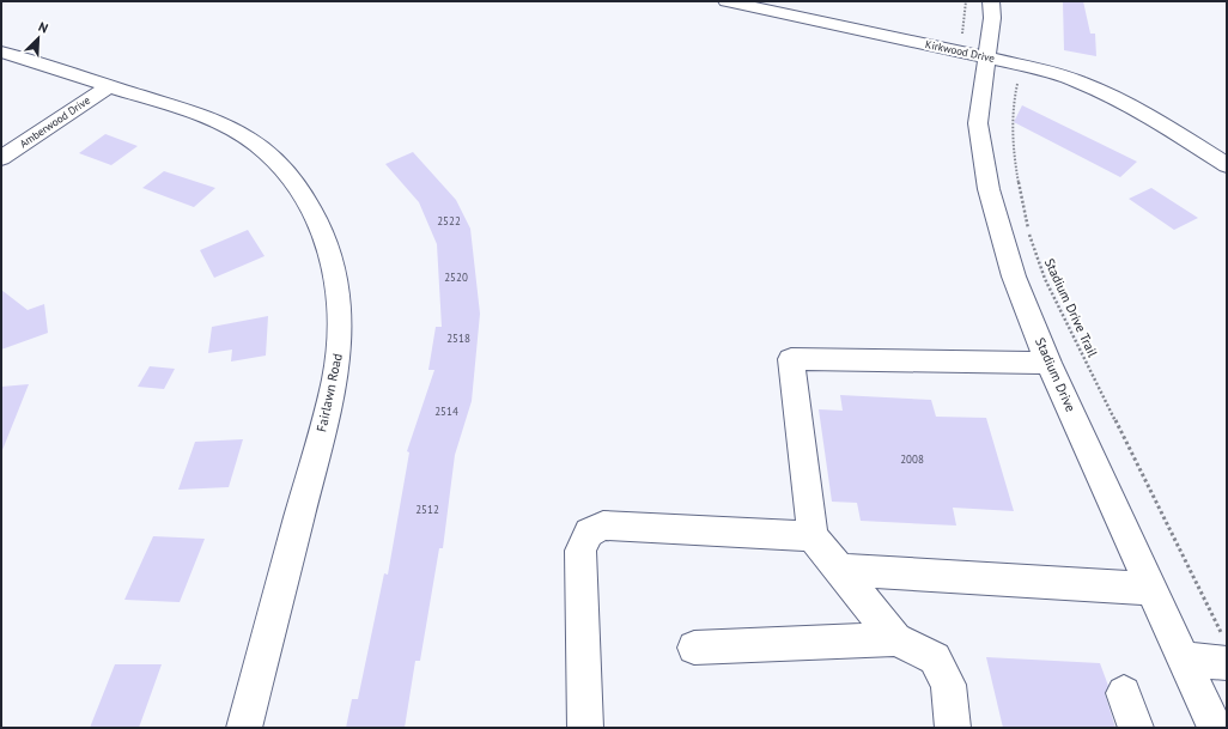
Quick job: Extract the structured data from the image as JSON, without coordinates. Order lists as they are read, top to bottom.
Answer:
{
  "streets": {
    "street": [
      "Kirkwood Drive",
      "Amberwood Drive",
      "Stadium Drive",
      "Fairlawn Road"
    ],
    "path": ["Stadium Drive Trail"]
  },
  "crossings": [
    ["Kirkwood Drive", "Stadium Drive Trail"],
    ["Kirkwood Drive", "Stadium Drive"],
    ["Amberwood Drive", "Fairlawn Road"]
  ],
  "house_numbers": [
    "2522",
    "2520",
    "2518",
    "2514",
    "2008",
    "2512"
  ],
  "north": "top right"
}
